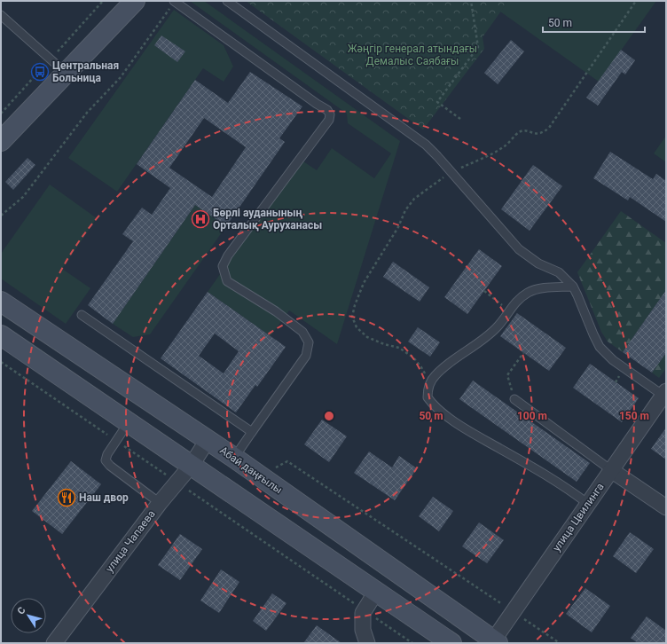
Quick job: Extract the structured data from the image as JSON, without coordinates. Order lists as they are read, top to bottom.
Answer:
{
  "streets": {
    "street": ["Абай даңғылы", "улица Цвилинга", "улица Чапаева"]
  },
  "crossings": [
    ["Абай даңғылы", "улица Цвилинга"],
    ["Абай даңғылы", "улица Чапаева"]
  ],
  "parks": ["Жәңгір генерал атындағы Демалыс Саябағы"],
  "places": {
    "bus stop": ["Центральная Больница"],
    "hospital": ["Бөрлі ауданының Орталық Ауруханасы"],
    "restaurant": ["Наш двор"]
  },
  "scale_bar": "50 m",
  "north": "top left",
  "rings": ["50 m", "100 m", "150 m"]
}
